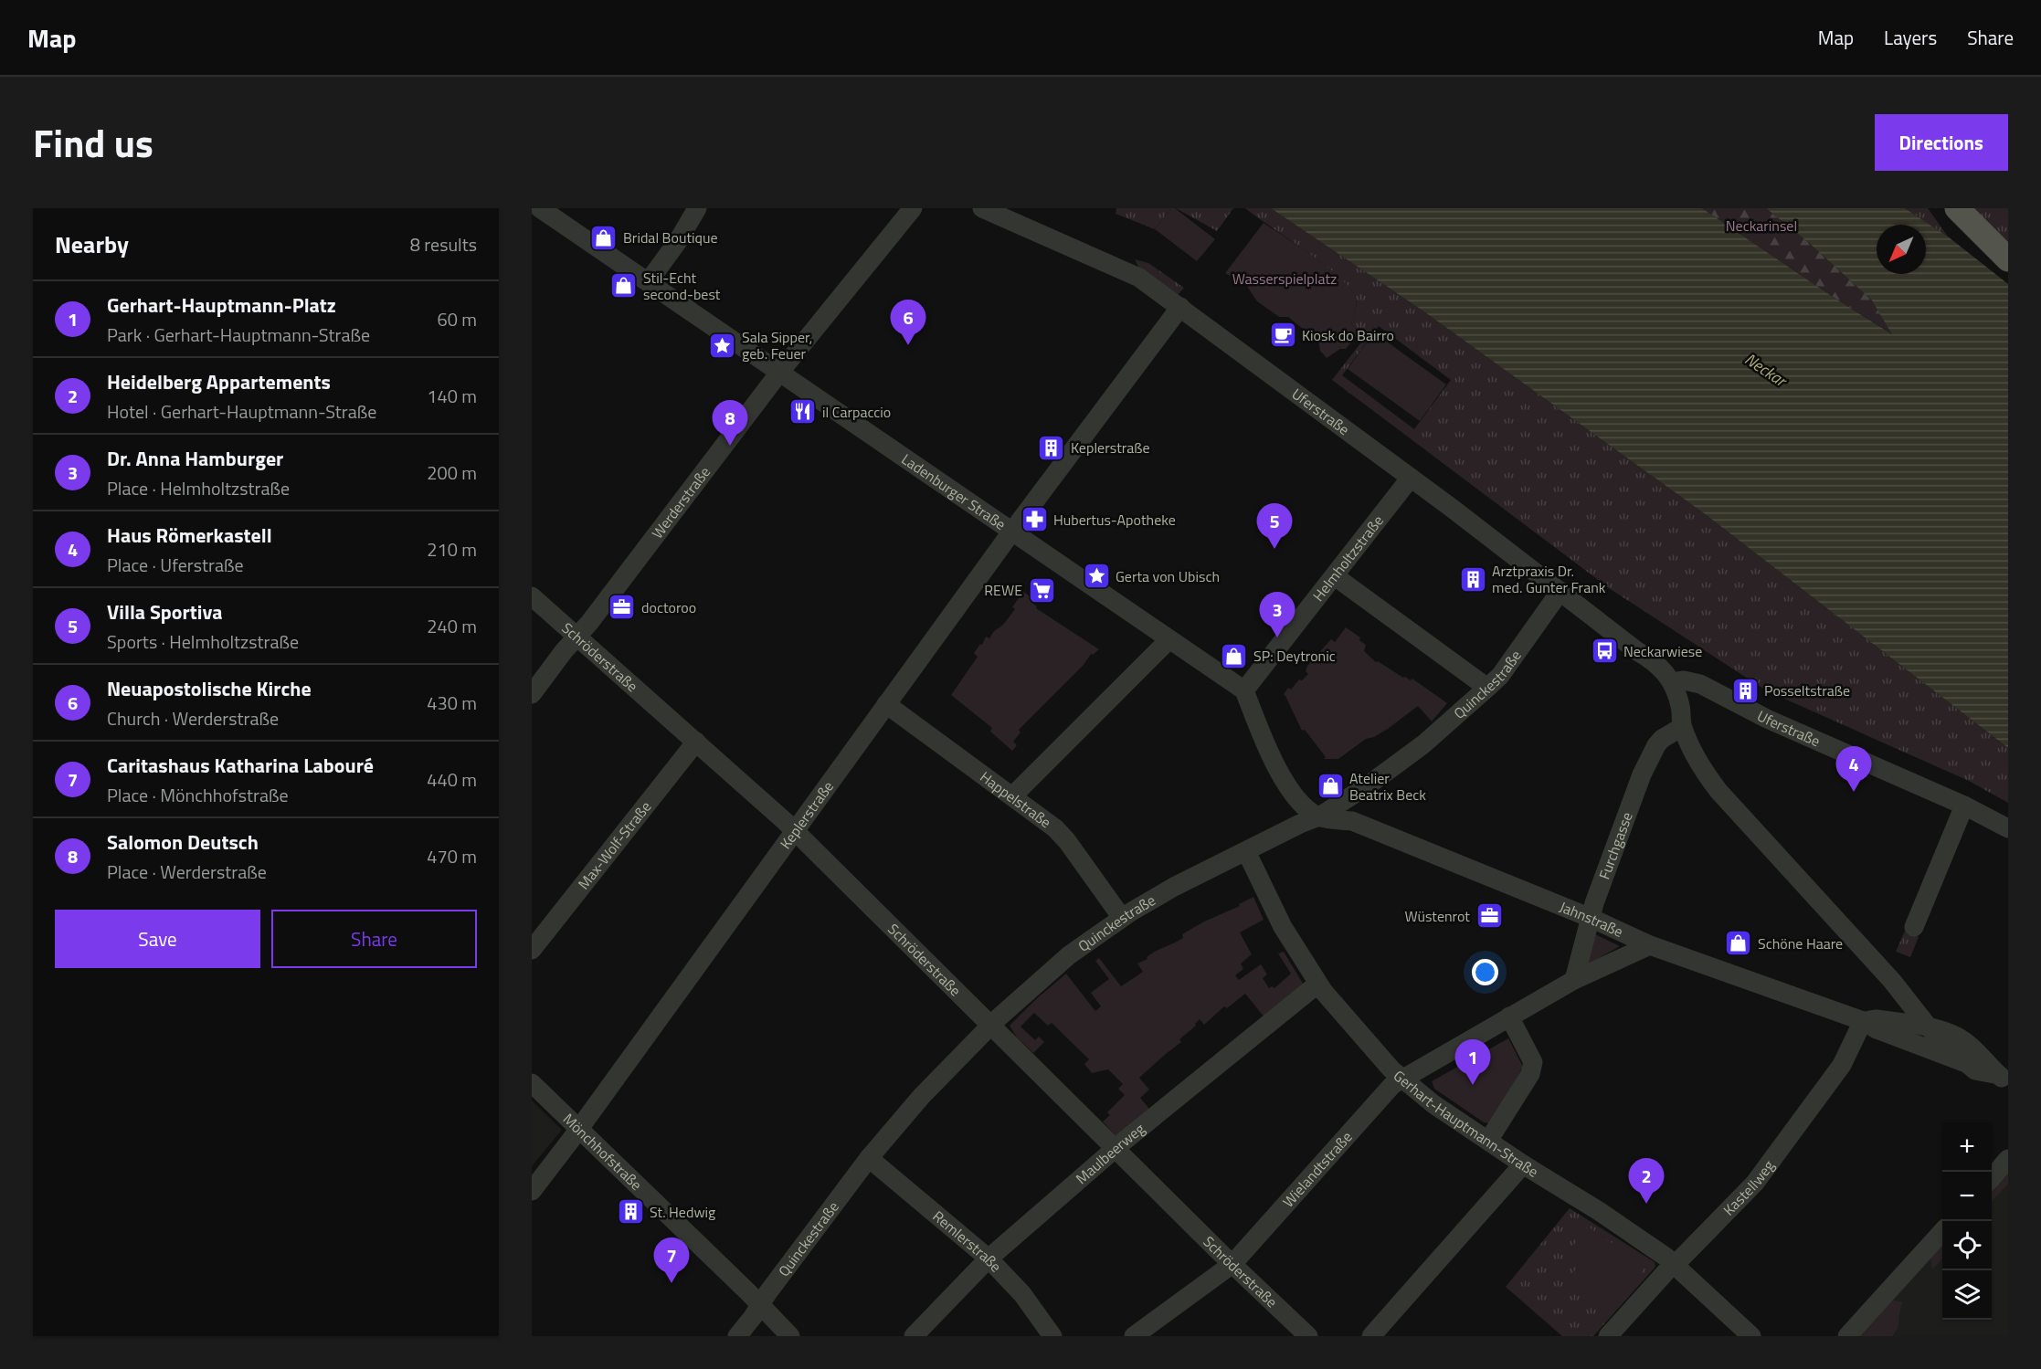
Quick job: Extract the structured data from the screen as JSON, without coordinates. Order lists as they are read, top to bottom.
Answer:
{
  "streets": {
    "street": [
      "Uferstraße",
      "Ladenburger Straße",
      "Werderstraße",
      "Helmholtzstraße",
      "Schröderstraße",
      "Quinckestraße",
      "Happelstraße",
      "Keplerstraße",
      "Max-Wolf-Straße",
      "Furchgasse",
      "Jahnstraße",
      "Gerhart-Hauptmann-Straße",
      "Mönchhofstraße",
      "Maulbeerweg",
      "Wielandtstraße",
      "Kastellweg",
      "Remlerstraße"
    ]
  },
  "crossings": [
    ["Uferstraße", "Helmholtzstraße"],
    ["Uferstraße", "Quinckestraße"],
    ["Uferstraße", "Keplerstraße"],
    ["Uferstraße", "Furchgasse"],
    ["Ladenburger Straße", "Werderstraße"],
    ["Ladenburger Straße", "Helmholtzstraße"],
    ["Ladenburger Straße", "Keplerstraße"],
    ["Werderstraße", "Schröderstraße"],
    ["Schröderstraße", "Quinckestraße"],
    ["Schröderstraße", "Keplerstraße"],
    ["Schröderstraße", "Max-Wolf-Straße"],
    ["Schröderstraße", "Maulbeerweg"],
    ["Schröderstraße", "Wielandtstraße"],
    ["Quinckestraße", "Happelstraße"],
    ["Quinckestraße", "Jahnstraße"],
    ["Quinckestraße", "Gerhart-Hauptmann-Straße"],
    ["Quinckestraße", "Mönchhofstraße"],
    ["Quinckestraße", "Remlerstraße"],
    ["Happelstraße", "Keplerstraße"],
    ["Keplerstraße", "Mönchhofstraße"],
    ["Furchgasse", "Jahnstraße"],
    ["Furchgasse", "Wielandtstraße"],
    ["Jahnstraße", "Wielandtstraße"],
    ["Jahnstraße", "Kastellweg"],
    ["Gerhart-Hauptmann-Straße", "Maulbeerweg"],
    ["Gerhart-Hauptmann-Straße", "Wielandtstraße"],
    ["Gerhart-Hauptmann-Straße", "Kastellweg"],
    ["Maulbeerweg", "Remlerstraße"]
  ],
  "water": ["Neckar"],
  "parks": ["Neckarinsel", "Wasserspielplatz"],
  "places": {
    "shop": [
      "Bridal Boutique",
      "Stil-Echt second-best",
      "SP: Deytronic",
      "Atelier Beatrix Beck",
      "Schöne Haare"
    ],
    "cafe": ["Kiosk do Bairro"],
    "place": ["Sala Sipper, geb. Feuer", "Gerta von Ubisch"],
    "restaurant": ["il Carpaccio"],
    "building": [
      "Keplerstraße",
      "Arztpraxis Dr. med. Gunter Frank",
      "Posseltstraße",
      "St. Hedwig"
    ],
    "pharmacy": ["Hubertus-Apotheke"],
    "supermarket": ["REWE"],
    "office": ["doctoroo", "Wüstenrot"],
    "bus stop": ["Neckarwiese"]
  },
  "north": "bottom left",
  "page": {
    "header": "Map",
    "nav": ["Map", "Layers", "Share"],
    "title": "Find us",
    "buttons": [
      "Directions",
      ["Save", "Share"]
    ],
    "heading": ["Nearby", "8 results"],
    "list": [
      {
        "mark": "1",
        "name": "Gerhart-Hauptmann-Platz",
        "note": "Park · Gerhart-Hauptmann-Straße",
        "value": "60 m"
      },
      {
        "mark": "2",
        "name": "Heidelberg Appartements",
        "note": "Hotel · Gerhart-Hauptmann-Straße",
        "value": "140 m"
      },
      {
        "mark": "3",
        "name": "Dr. Anna Hamburger",
        "note": "Place · Helmholtzstraße",
        "value": "200 m"
      },
      {
        "mark": "4",
        "name": "Haus Römerkastell",
        "note": "Place · Uferstraße",
        "value": "210 m"
      },
      {
        "mark": "5",
        "name": "Villa Sportiva",
        "note": "Sports · Helmholtzstraße",
        "value": "240 m"
      },
      {
        "mark": "6",
        "name": "Neuapostolische Kirche",
        "note": "Church · Werderstraße",
        "value": "430 m"
      },
      {
        "mark": "7",
        "name": "Caritashaus Katharina Labouré",
        "note": "Place · Mönchhofstraße",
        "value": "440 m"
      },
      {
        "mark": "8",
        "name": "Salomon Deutsch",
        "note": "Place · Werderstraße",
        "value": "470 m"
      }
    ],
    "pins": [
      "6",
      "8",
      "5",
      "3",
      "4",
      "1",
      "2",
      "7"
    ],
    "map_buttons": ["+", "−"]
  }
}
